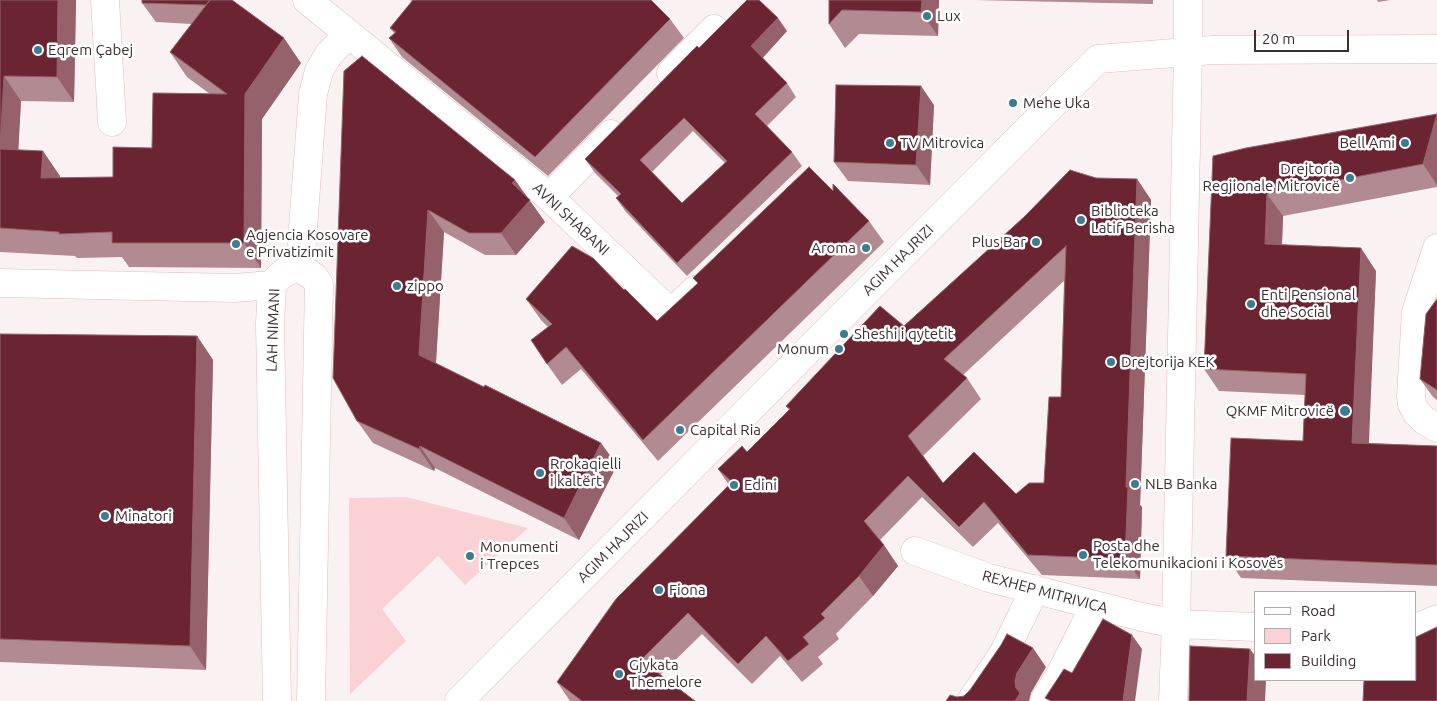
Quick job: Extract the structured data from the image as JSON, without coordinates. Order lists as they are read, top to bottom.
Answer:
{
  "streets": {
    "street": [
      "AVNI SHABANI",
      "AGIM HAJRIZI",
      "LAH NIMANI",
      "REXHEP MITRIVICA"
    ]
  },
  "places": [
    "Lux",
    "Eqrem Çabej",
    "Mehe Uka",
    "TV Mitrovica",
    "Bell Ami",
    "Drejtoria Regjionale Mitrovicë",
    "Biblioteka Latif Berisha",
    "Plus Bar",
    "Agjencia Kosovare e Privatizimit",
    "Aroma",
    "zippo",
    "Enti Pensional dhe Social",
    "Sheshi i qytetit",
    "Monum",
    "Drejtorija KEK",
    "QKMF Mitrovicë",
    "Capital Ria",
    "Rrokaqielli i kaltërt",
    "NLB Banka",
    "Edini",
    "Minatori",
    "Posta dhe Telekomunikacioni i Kosovës",
    "Monumenti i Trepces",
    "Fiona",
    "Gjykata Themelore"
  ],
  "legend": ["Road", "Park", "Building"],
  "scale_bar": "20 m"
}
